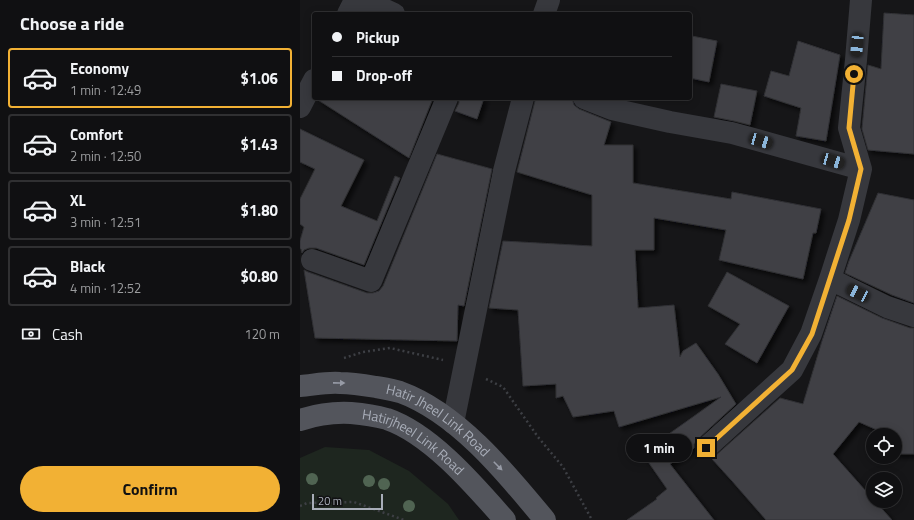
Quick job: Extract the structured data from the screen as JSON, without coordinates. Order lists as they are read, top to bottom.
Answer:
{
  "streets": {
    "main road": ["Hatir Jheel Link Road", "Hatirjheel Link Road"]
  },
  "one_way": ["Hatir Jheel Link Road"],
  "scale_bar": "20 m",
  "page": {
    "heading": "Choose a ride",
    "banner": ["Pickup", "Drop-off"],
    "list": [
      {
        "name": "Economy",
        "note": "1 min · 12:49",
        "value": "$1.06"
      },
      {
        "name": "Comfort",
        "note": "2 min · 12:50",
        "value": "$1.43"
      },
      {
        "name": "XL",
        "note": "3 min · 12:51",
        "value": "$1.80"
      },
      {
        "name": "Black",
        "note": "4 min · 12:52",
        "value": "$0.80"
      }
    ],
    "pay": ["Cash", "120 m"],
    "bubble": "1 min",
    "buttons": "Confirm",
    "scale": "20 m"
  }
}
